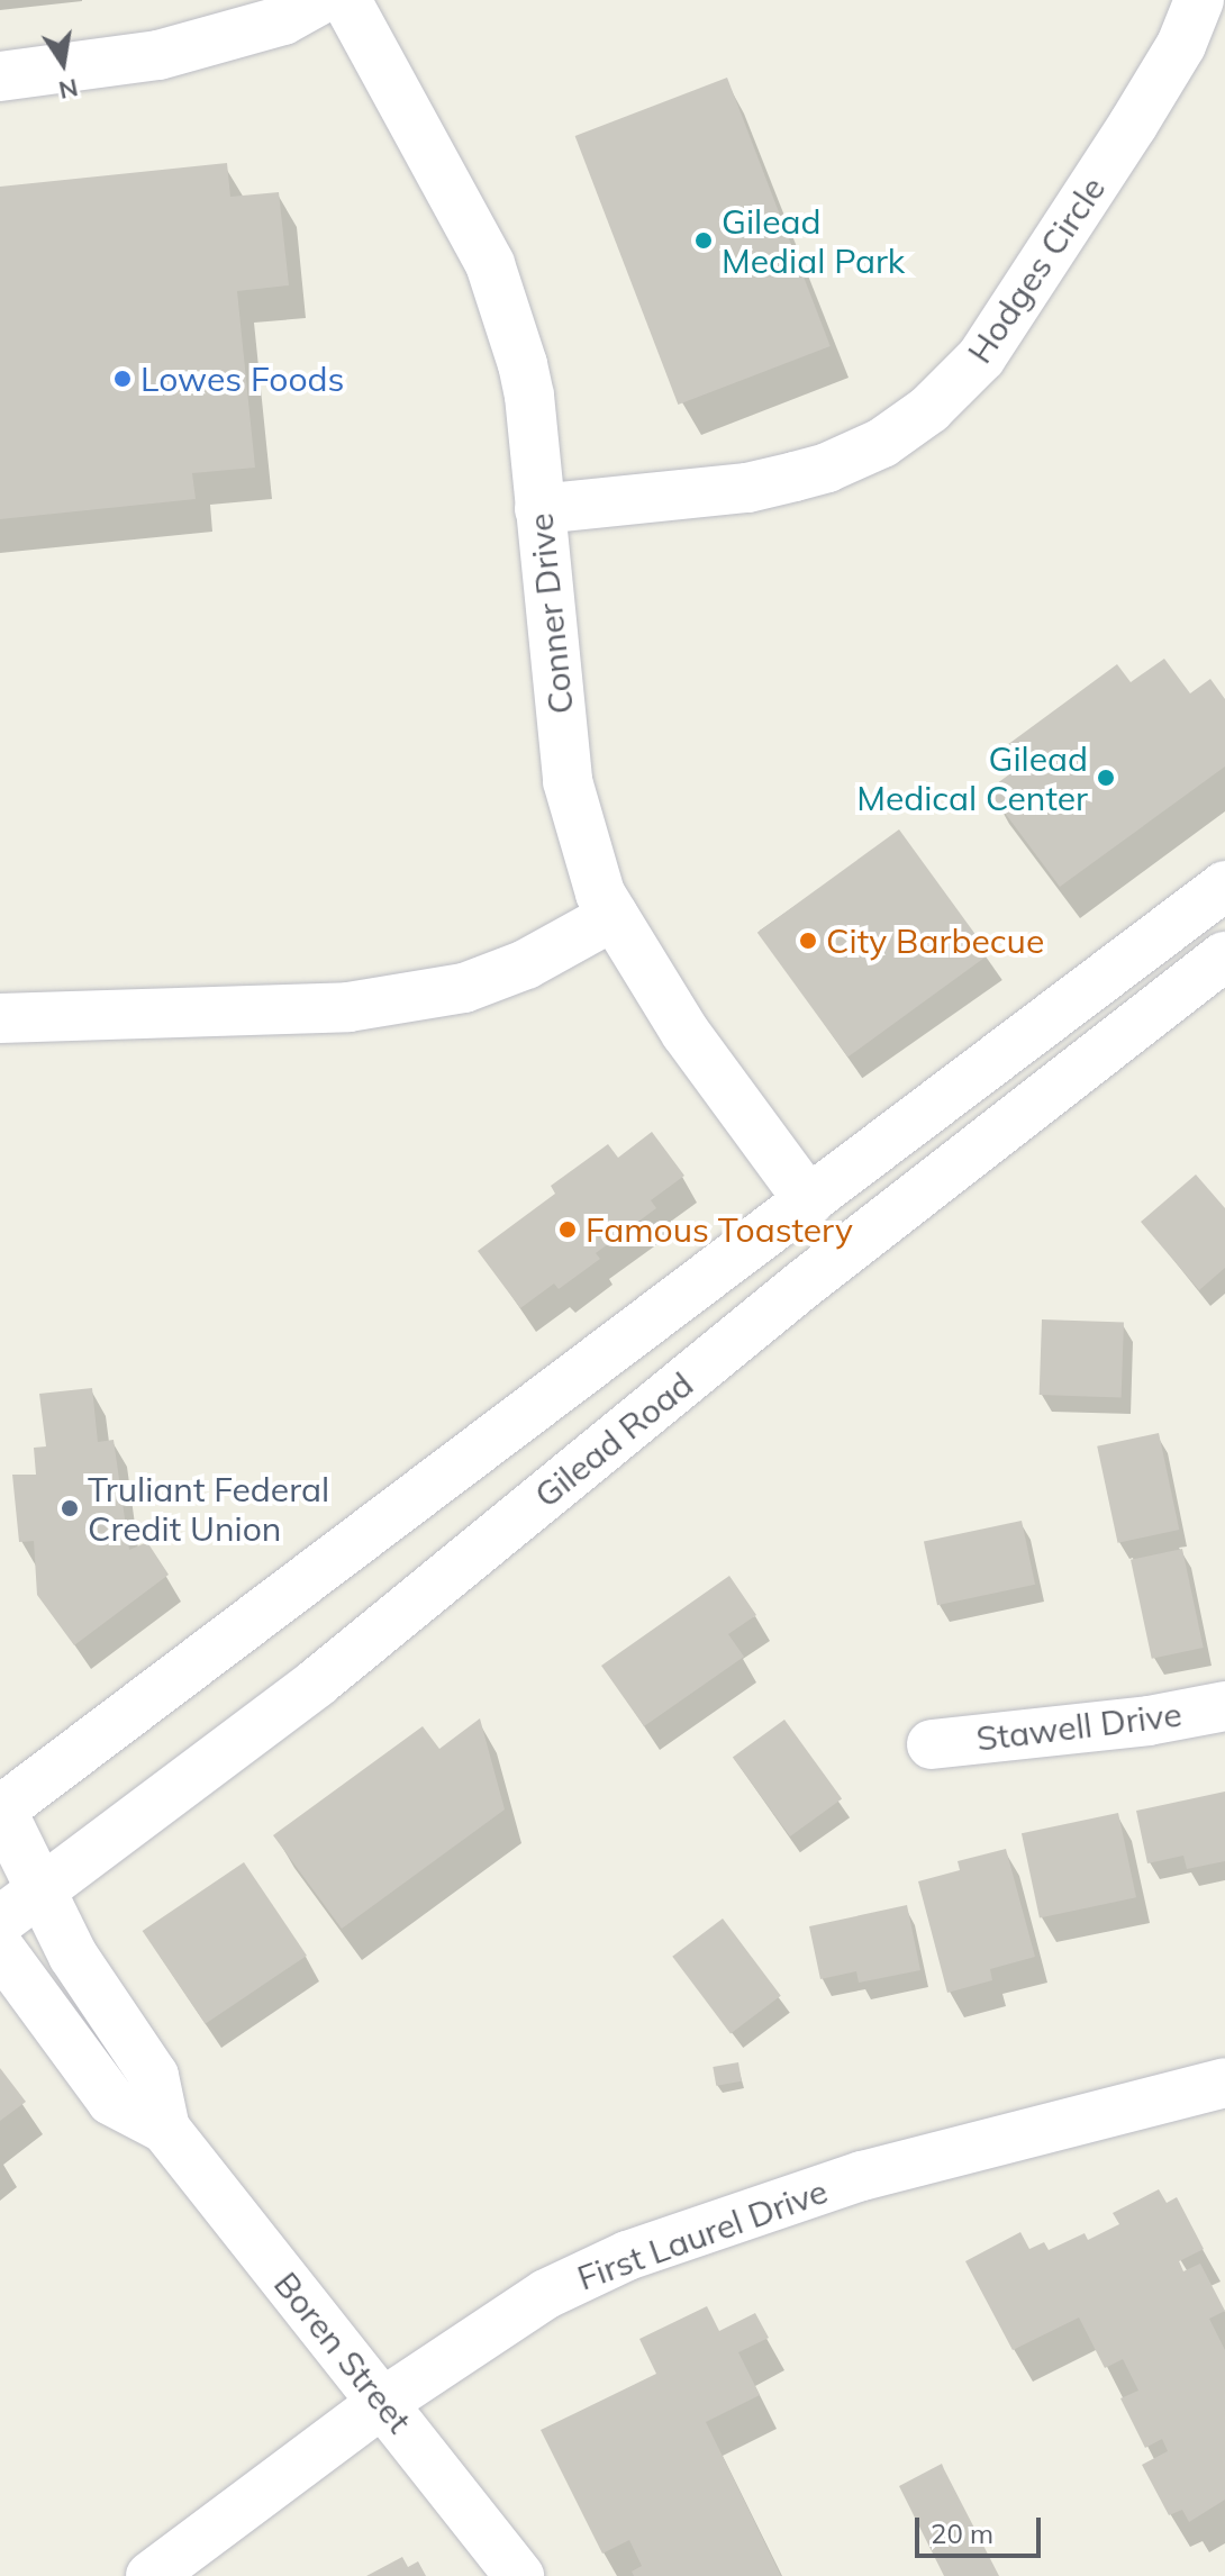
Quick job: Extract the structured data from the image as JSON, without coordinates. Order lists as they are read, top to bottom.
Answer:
{
  "streets": {
    "street": [
      "Hodges Circle",
      "Conner Drive",
      "Gilead Road",
      "Stawell Drive",
      "First Laurel Drive",
      "Boren Street"
    ]
  },
  "crossings": [
    ["Hodges Circle", "Conner Drive"],
    ["Conner Drive", "Gilead Road"],
    ["Gilead Road", "Boren Street"],
    ["First Laurel Drive", "Boren Street"]
  ],
  "places": [
    "Gilead Medial Park",
    "Lowes Foods",
    "Gilead Medical Center",
    "City Barbecue",
    "Famous Toastery",
    "Truliant Federal Credit Union"
  ],
  "scale_bar": "20 m",
  "north": "bottom"
}
